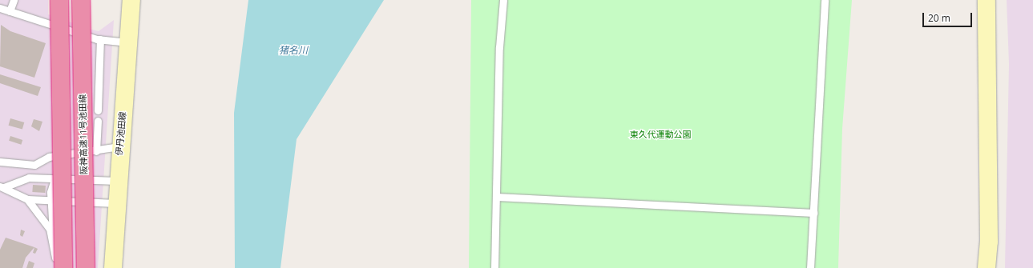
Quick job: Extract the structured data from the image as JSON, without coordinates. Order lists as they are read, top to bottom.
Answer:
{
  "streets": {
    "highway": ["阪神高速11号池田線"],
    "main road": ["伊丹池田線"]
  },
  "water": ["猪名川"],
  "parks": ["東久代運動公園"],
  "scale_bar": "20 m"
}
